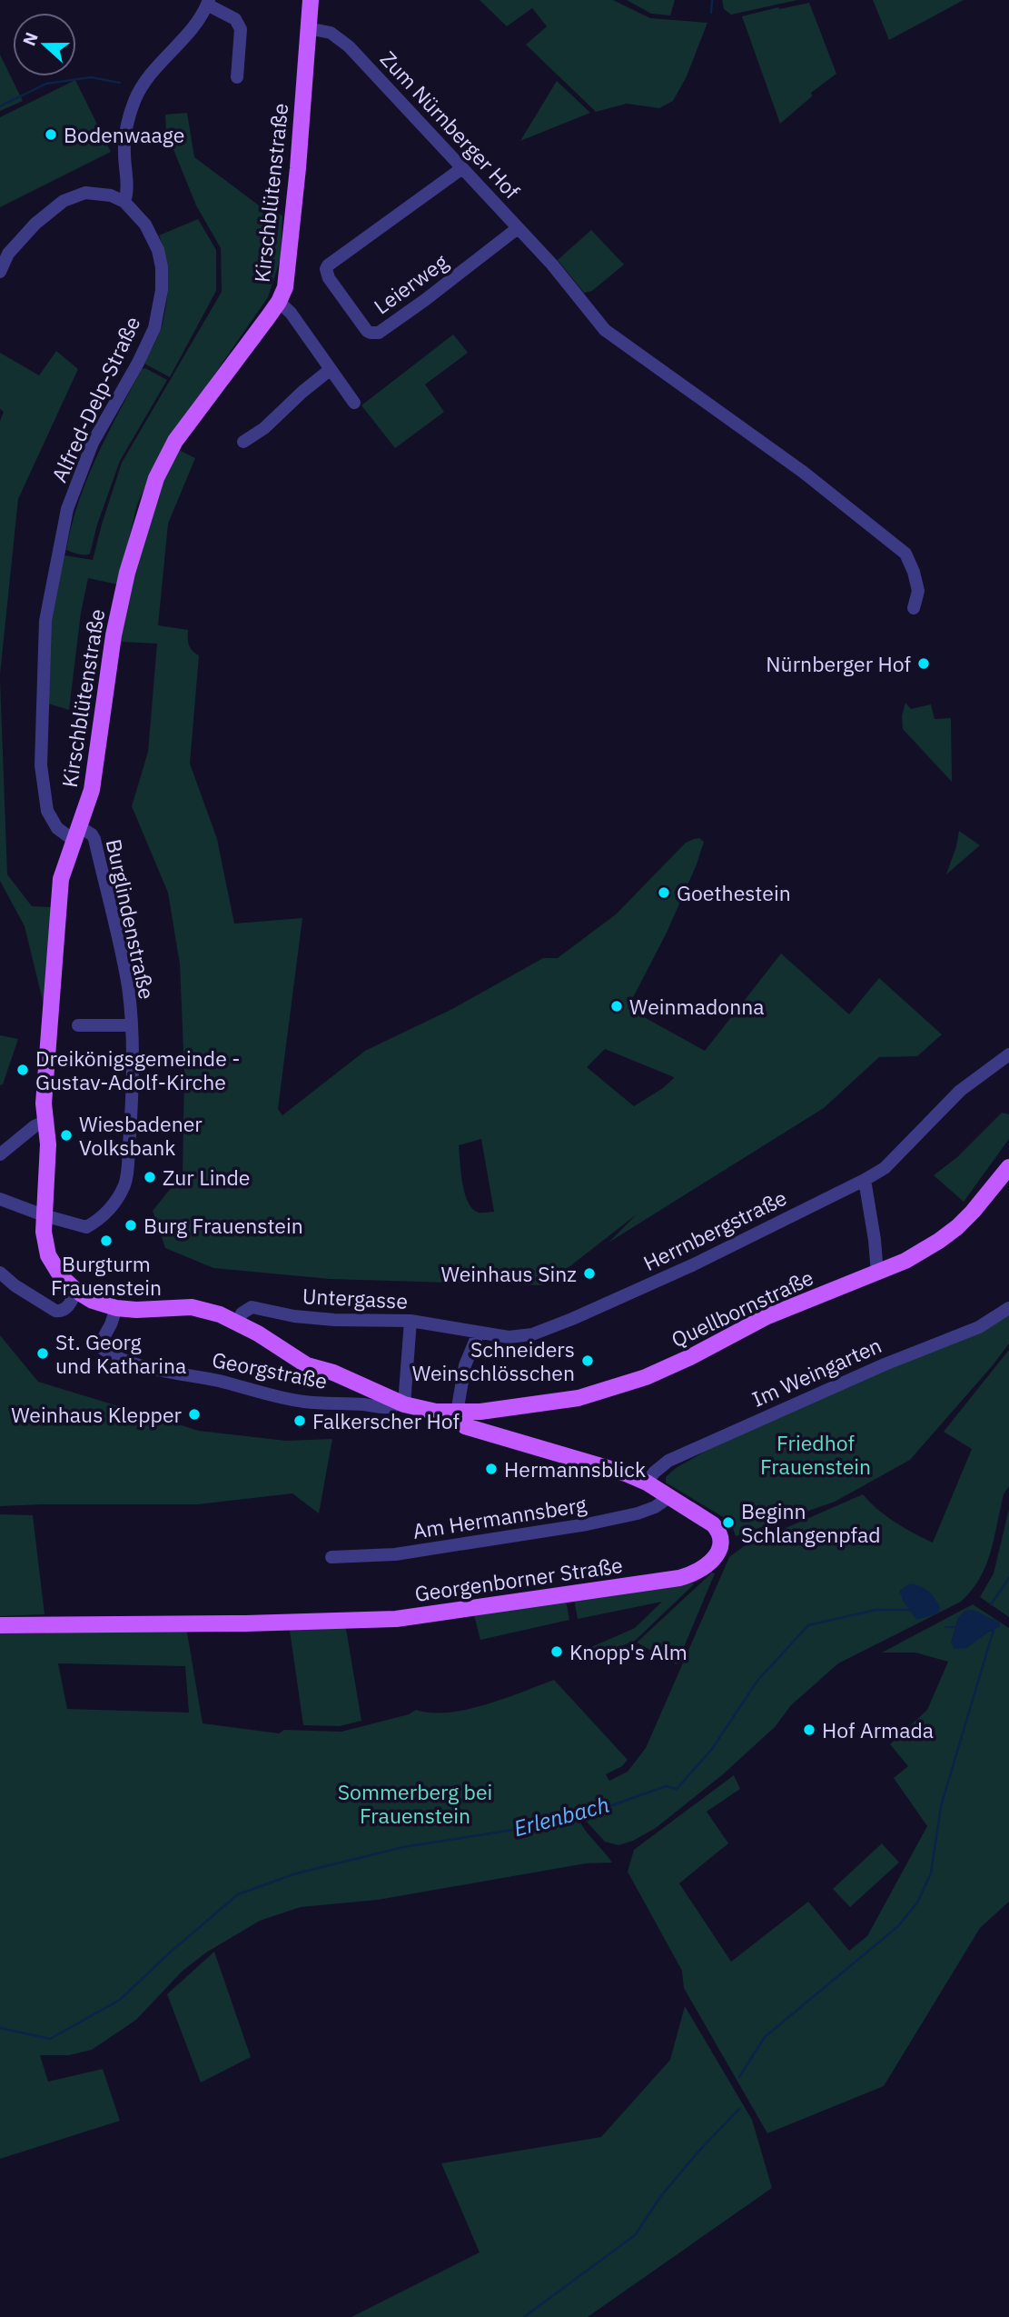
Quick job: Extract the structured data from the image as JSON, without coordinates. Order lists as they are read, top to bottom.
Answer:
{
  "streets": {
    "main road": ["Kirschblütenstraße", "Quellbornstraße", "Georgenborner Straße"],
    "street": [
      "Zum Nürnberger Hof",
      "Leierweg",
      "Alfred-Delp-Straße",
      "Burglindenstraße",
      "Herrnbergstraße",
      "Untergasse",
      "Georgstraße",
      "Im Weingarten",
      "Am Hermannsberg"
    ]
  },
  "crossings": [
    ["Zum Nürnberger Hof", "Kirschblütenstraße"],
    ["Zum Nürnberger Hof", "Leierweg"],
    ["Kirschblütenstraße", "Alfred-Delp-Straße"],
    ["Kirschblütenstraße", "Burglindenstraße"],
    ["Kirschblütenstraße", "Untergasse"],
    ["Kirschblütenstraße", "Quellbornstraße"],
    ["Kirschblütenstraße", "Georgstraße"],
    ["Kirschblütenstraße", "Georgenborner Straße"],
    ["Alfred-Delp-Straße", "Burglindenstraße"],
    ["Herrnbergstraße", "Untergasse"],
    ["Quellbornstraße", "Georgenborner Straße"],
    ["Im Weingarten", "Georgenborner Straße"],
    ["Am Hermannsberg", "Georgenborner Straße"]
  ],
  "water": ["Erlenbach"],
  "parks": ["Friedhof Frauenstein", "Sommerberg bei Frauenstein"],
  "places": [
    "Bodenwaage",
    "Nürnberger Hof",
    "Goethestein",
    "Weinmadonna",
    "Dreikönigsgemeinde - Gustav-Adolf-Kirche",
    "Wiesbadener Volksbank",
    "Zur Linde",
    "Burg Frauenstein",
    "Burgturm Frauenstein",
    "Weinhaus Sinz",
    "St. Georg und Katharina",
    "Schneiders Weinschlösschen",
    "Weinhaus Klepper",
    "Falkerscher Hof",
    "Hermannsblick",
    "Beginn Schlangenpfad",
    "Knopp's Alm",
    "Hof Armada"
  ],
  "north": "left"
}
